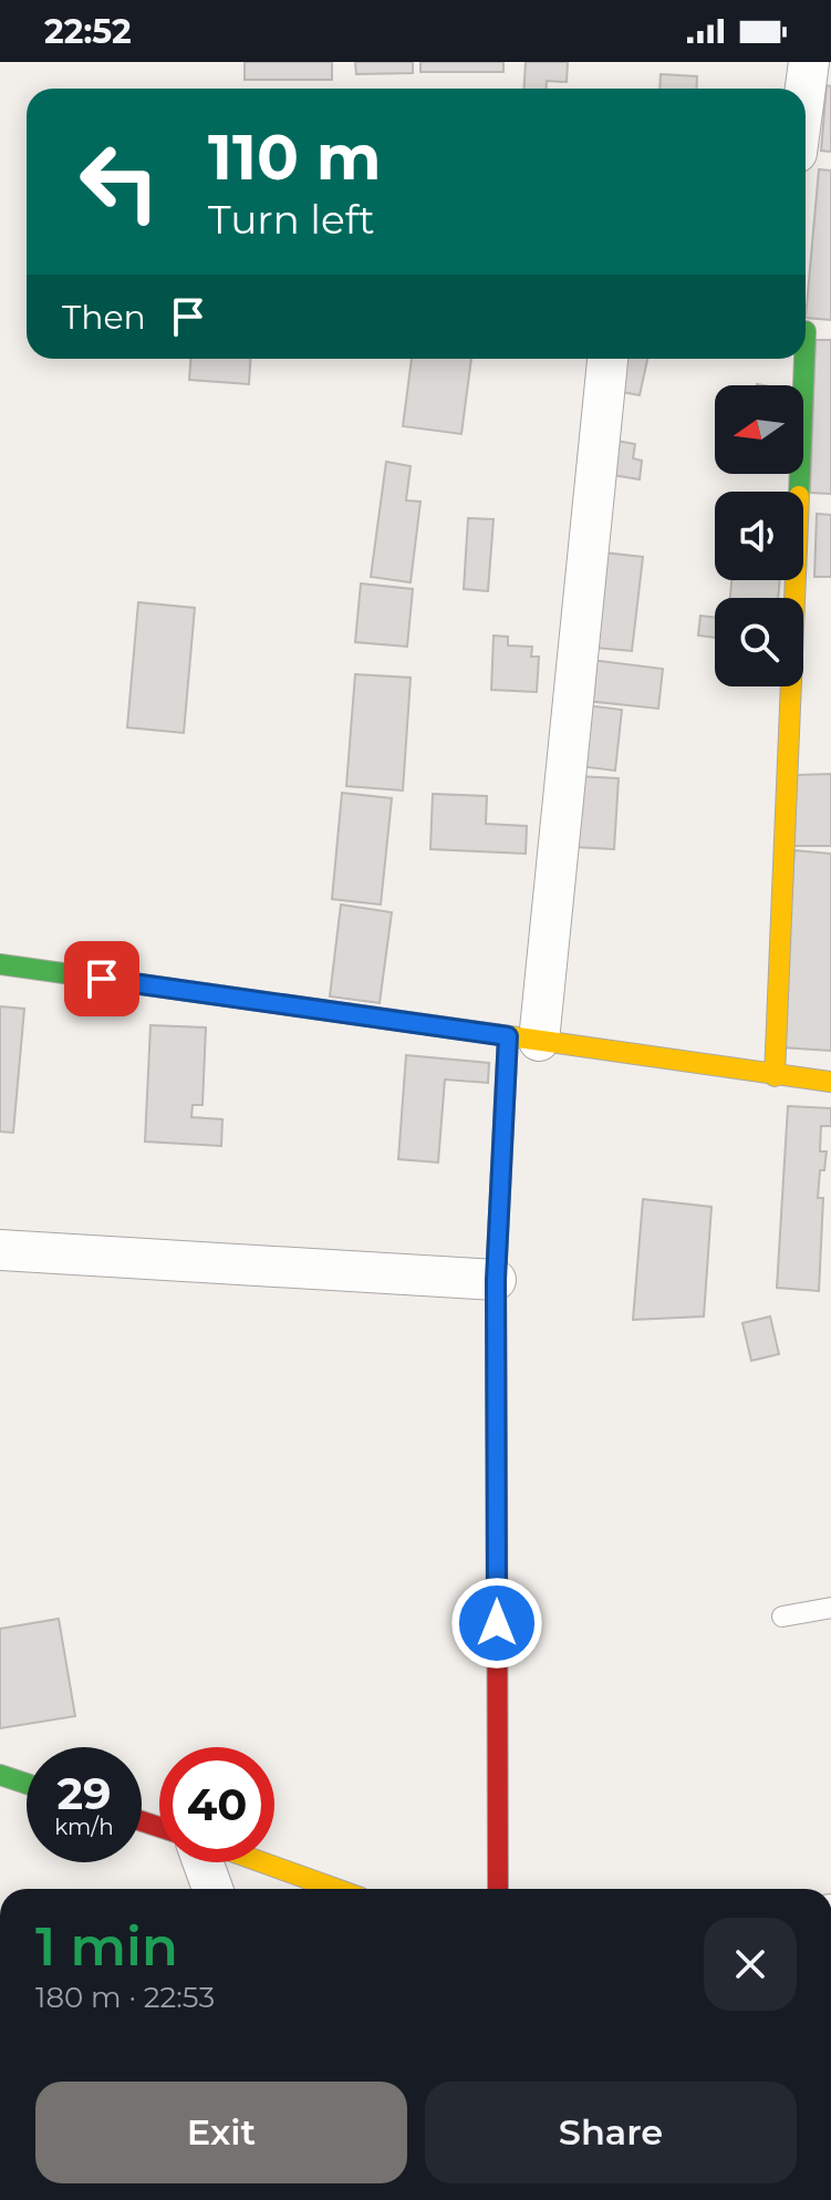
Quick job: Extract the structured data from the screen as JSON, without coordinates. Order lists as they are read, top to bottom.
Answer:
{
  "north": "left",
  "page": {
    "status": "22:52",
    "turn": ["110 m", "Turn left"],
    "then": "Then",
    "speed": "29 km/h",
    "limit": "40",
    "heading": ["1 min", "180 m · 22:53"],
    "buttons": ["Exit", "Share"]
  }
}
